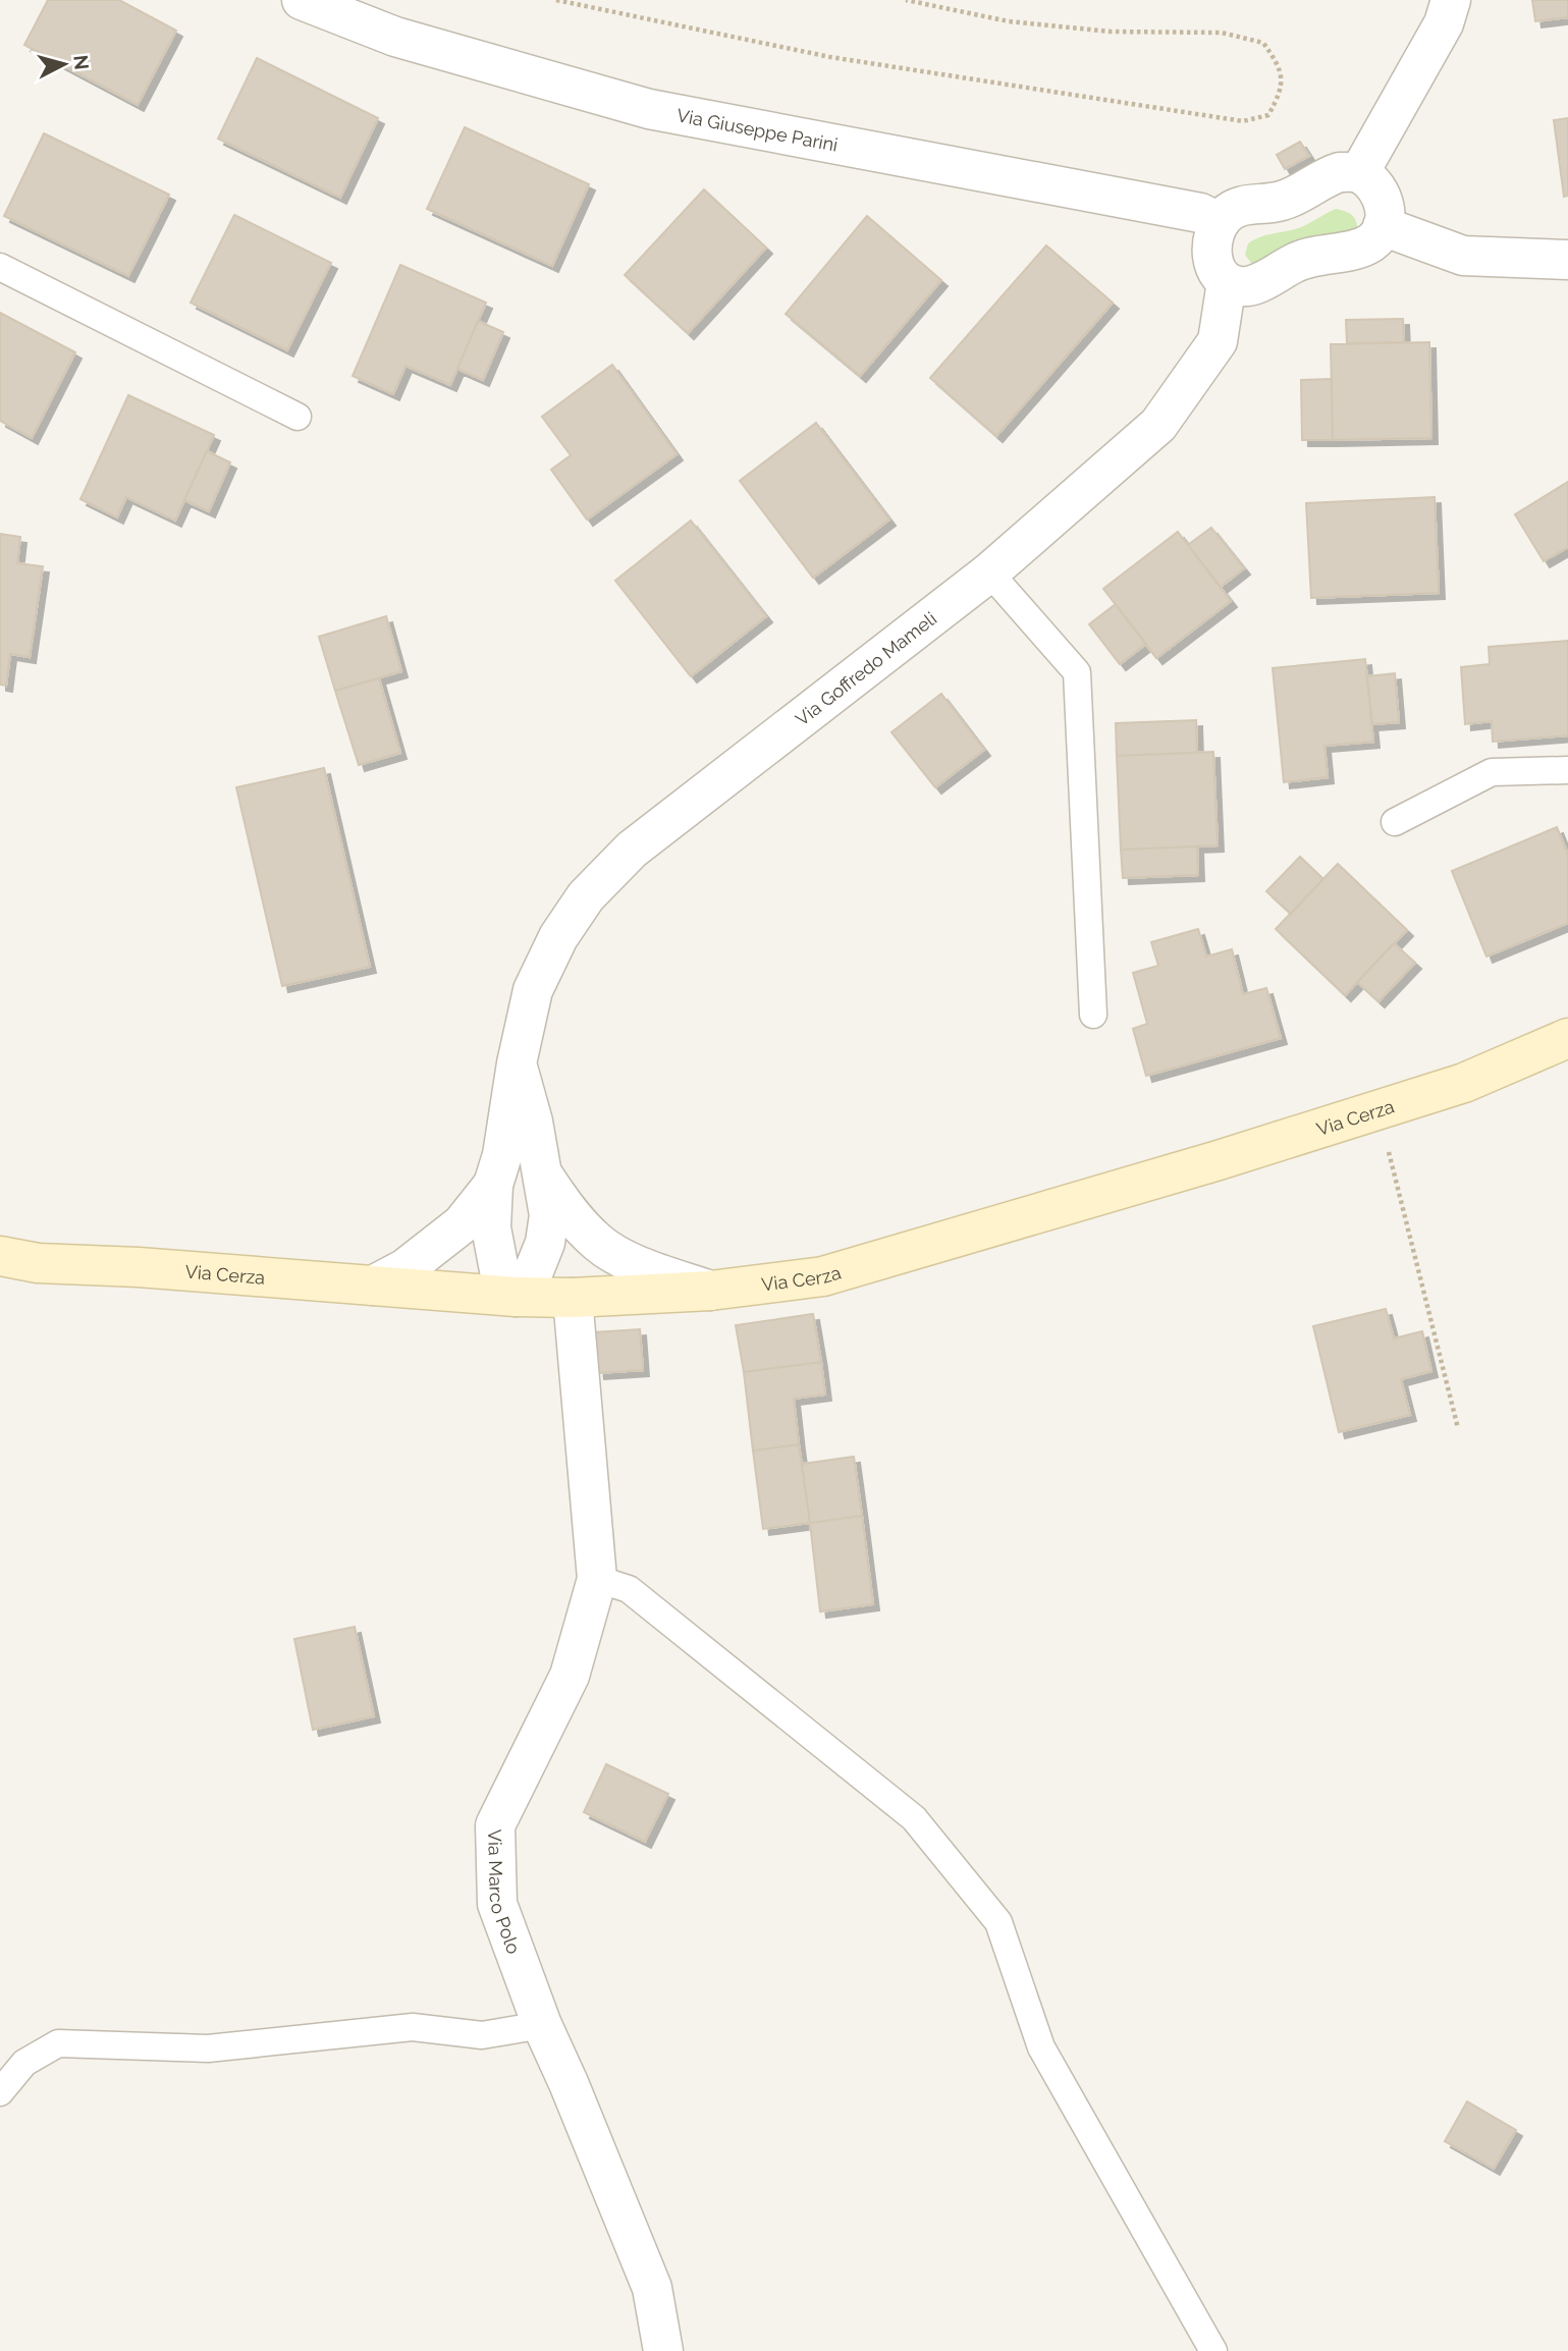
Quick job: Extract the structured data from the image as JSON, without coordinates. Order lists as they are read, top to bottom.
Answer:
{
  "streets": {
    "main road": ["Via Cerza"],
    "street": ["Via Giuseppe Parini", "Via Goffredo Mameli", "Via Marco Polo"]
  },
  "crossings": [
    ["Via Cerza", "Via Marco Polo"]
  ],
  "north": "right"
}
